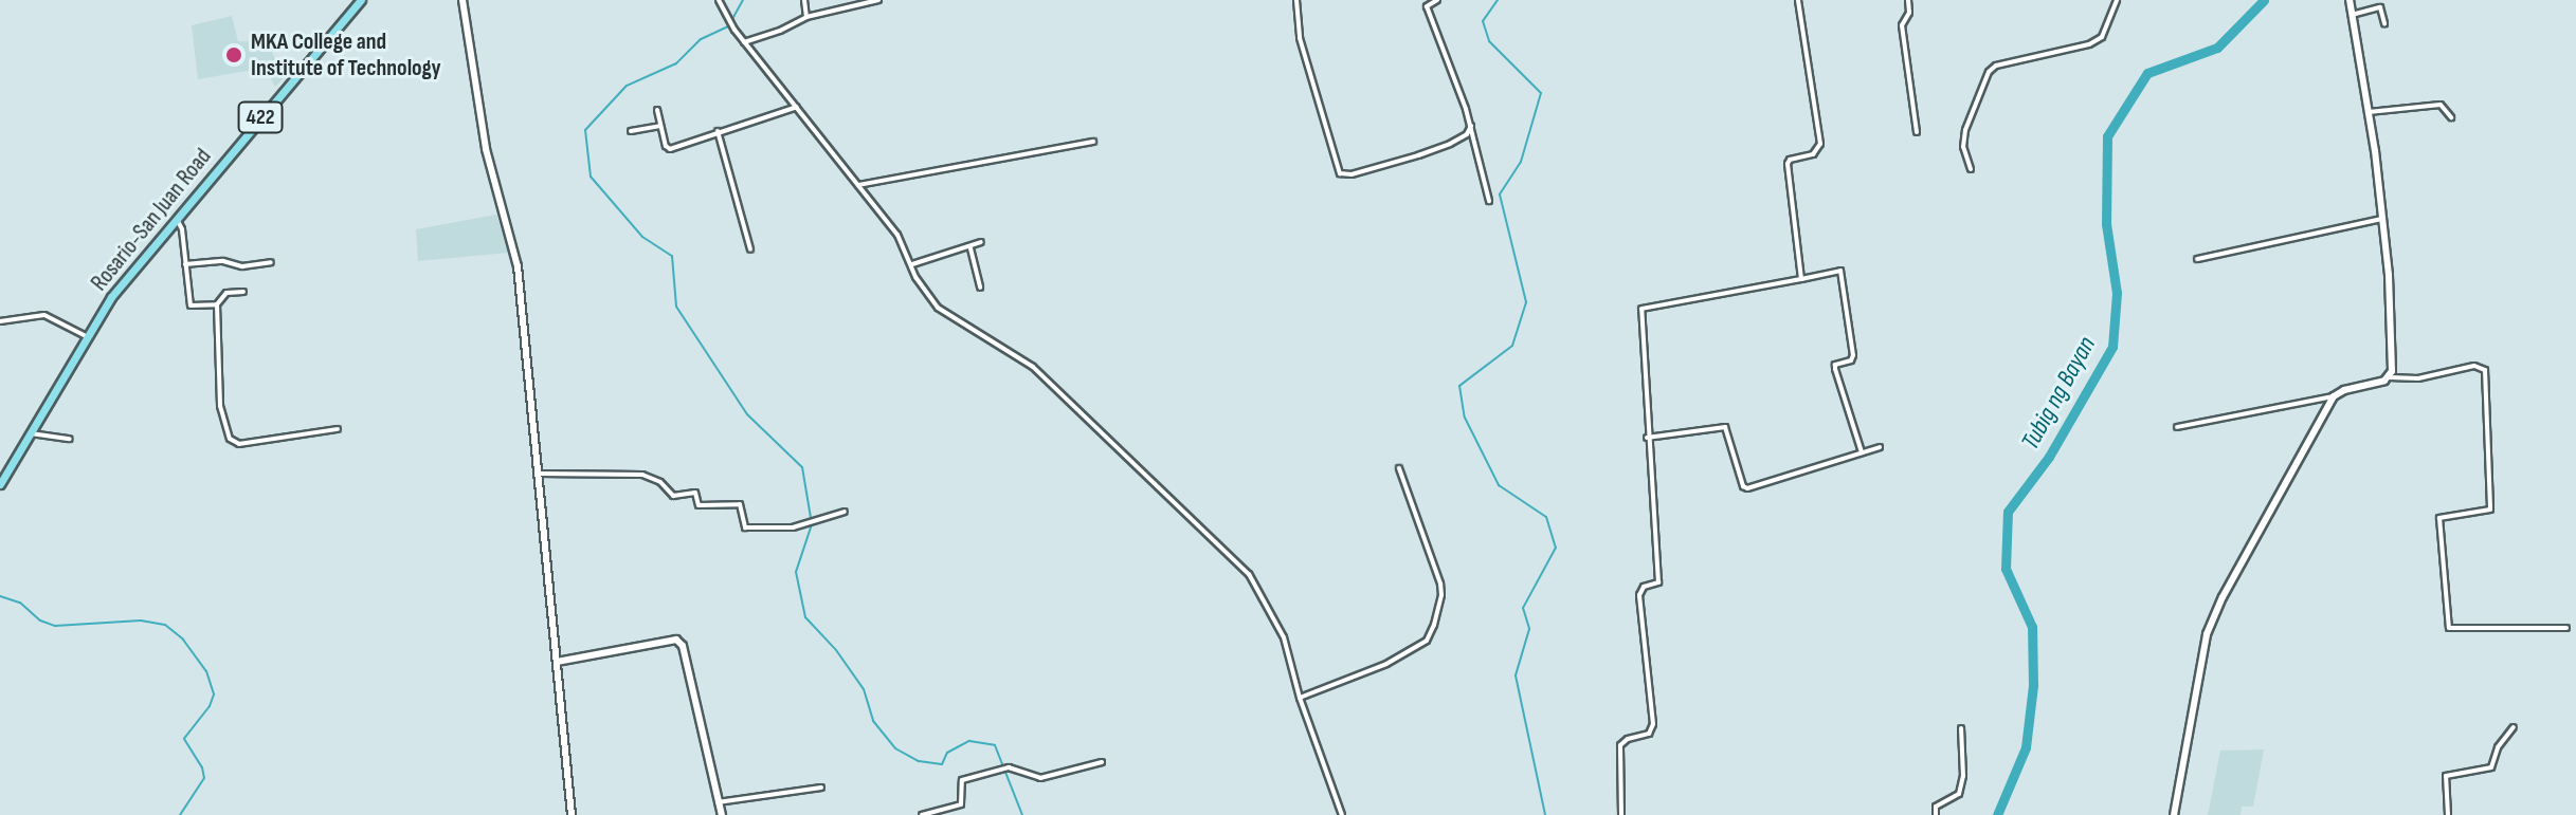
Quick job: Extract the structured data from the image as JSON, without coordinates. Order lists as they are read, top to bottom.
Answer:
{
  "streets": {
    "main road": ["422", "Rosario-San Juan Road"]
  },
  "water": ["Tubig ng Bayan"],
  "places": ["MKA College and Institute of Technology"]
}
